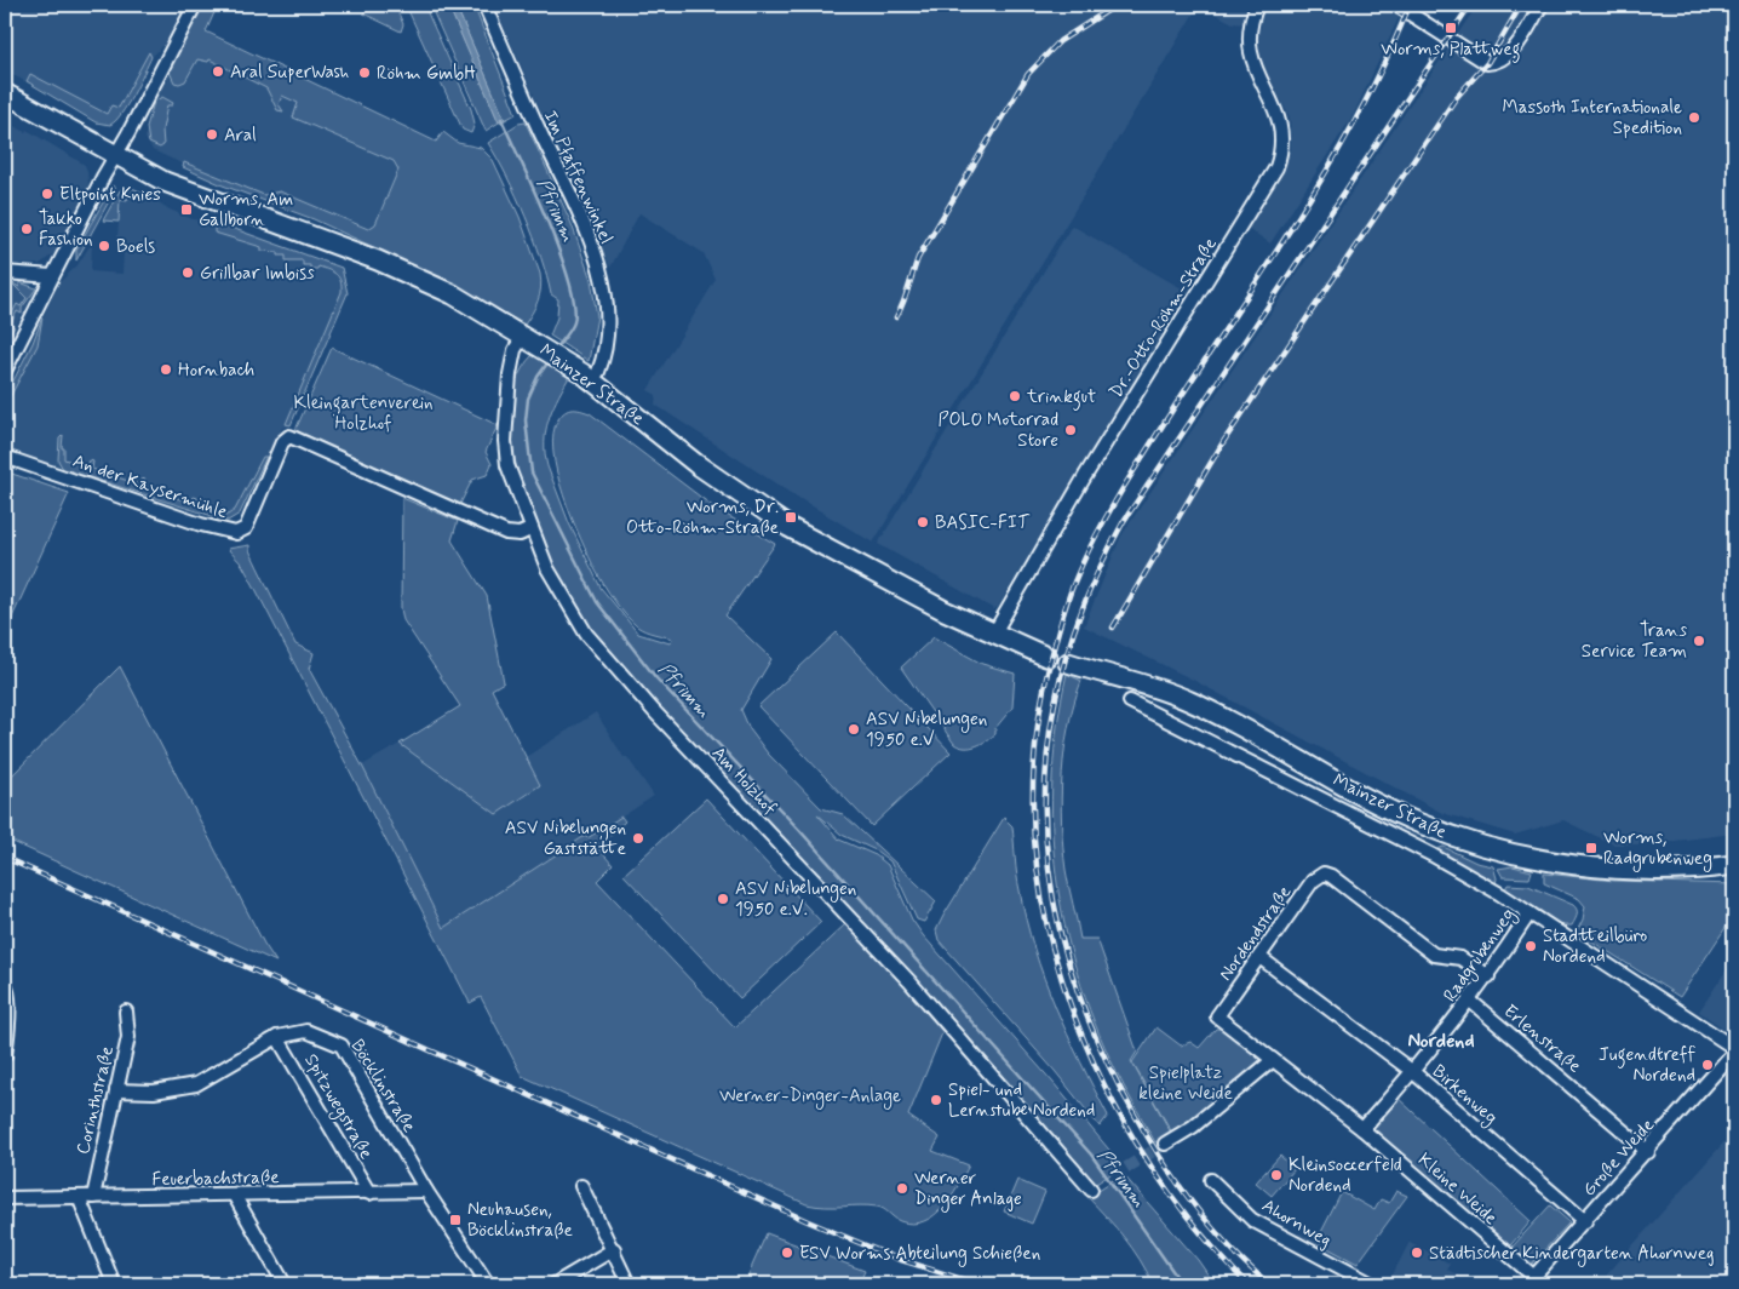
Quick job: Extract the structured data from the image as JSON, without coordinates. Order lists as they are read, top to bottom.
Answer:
{
  "streets": {
    "main road": ["Mainzer Straße"],
    "street": [
      "Im Pfaffenwinkel",
      "Dr.-Otto-Röhm-Straße",
      "An der Kaysermühle",
      "Am Holzhof",
      "Nordendstraße",
      "Radgrubenweg",
      "Erlenstraße",
      "Böcklinstraße",
      "Birkenweg",
      "Corinthstraße",
      "Spitzwegstraße",
      "Große Weide",
      "Feuerbachstraße",
      "Kleine Weide",
      "Ahornweg"
    ]
  },
  "crossings": [
    ["Im Pfaffenwinkel", "Mainzer Straße"],
    ["Dr.-Otto-Röhm-Straße", "Mainzer Straße"],
    ["Mainzer Straße", "Am Holzhof"],
    ["Mainzer Straße", "Radgrubenweg"],
    ["Mainzer Straße", "Große Weide"],
    ["An der Kaysermühle", "Am Holzhof"],
    ["Nordendstraße", "Radgrubenweg"],
    ["Nordendstraße", "Birkenweg"],
    ["Nordendstraße", "Kleine Weide"],
    ["Radgrubenweg", "Erlenstraße"],
    ["Radgrubenweg", "Birkenweg"],
    ["Radgrubenweg", "Kleine Weide"],
    ["Erlenstraße", "Große Weide"],
    ["Böcklinstraße", "Corinthstraße"],
    ["Böcklinstraße", "Spitzwegstraße"],
    ["Böcklinstraße", "Feuerbachstraße"],
    ["Birkenweg", "Große Weide"],
    ["Corinthstraße", "Feuerbachstraße"],
    ["Spitzwegstraße", "Feuerbachstraße"],
    ["Große Weide", "Kleine Weide"]
  ],
  "districts": ["Nordend"],
  "water": ["Pfrimm"],
  "parks": ["Kleingartenverein Holzhof", "Spielplatz kleine Weide", "Werner-Dinger-Anlage"],
  "places": {
    "transit": [
      "Worms, Plattweg",
      "Worms, Am Gallborn",
      "Worms, Dr. Otto-Röhm-Straße",
      "Worms, Radgrubenweg",
      "Neuhausen, Böcklinstraße"
    ],
    "other": [
      "Aral SuperWash",
      "Röhm GmbH",
      "Massoth Internationale Spedition",
      "Aral",
      "Eltpoint Knies",
      "Takko Fashion",
      "Boels",
      "Grillbar Imbiss",
      "Hornbach",
      "trinkgut",
      "POLO Motorrad Store",
      "BASIC-FIT",
      "Trans Service Team",
      "ASV Nibelungen 1950 e.V",
      "ASV Nibelungen Gaststätte",
      "ASV Nibelungen 1950 e.V.",
      "Stadtteilbüro Nordend",
      "Jugendtreff Nordend",
      "Spiel- und Lernstube Nordend",
      "Kleinsoccerfeld Nordend",
      "Werner Dinger Anlage",
      "ESV Worms Abteilung Schießen",
      "Städtischer Kindergarten Ahornweg"
    ]
  }
}
